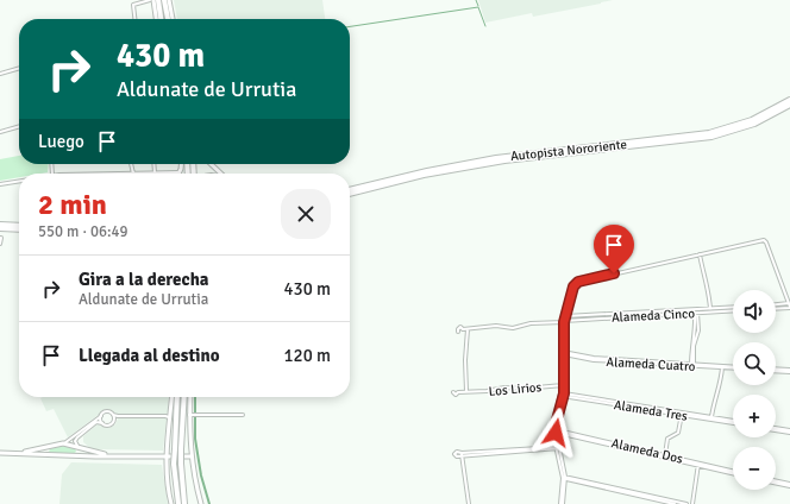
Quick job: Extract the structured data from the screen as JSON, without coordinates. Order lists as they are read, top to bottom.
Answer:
{
  "streets": {
    "highway": ["Autopista Nororiente"],
    "street": [
      "Alameda Cinco",
      "Alameda Cuatro",
      "Los Lirios",
      "Alameda Tres",
      "Alameda Dos"
    ]
  },
  "page": {
    "turn": ["430 m", "Aldunate de Urrutia"],
    "then": "Luego",
    "heading": ["2 min", "550 m · 06:49"],
    "list": [
      {
        "name": "Gira a la derecha",
        "note": "Aldunate de Urrutia",
        "value": "430 m"
      },
      {
        "name": "Llegada al destino",
        "value": "120 m"
      }
    ],
    "map_buttons": ["+", "−"]
  }
}
